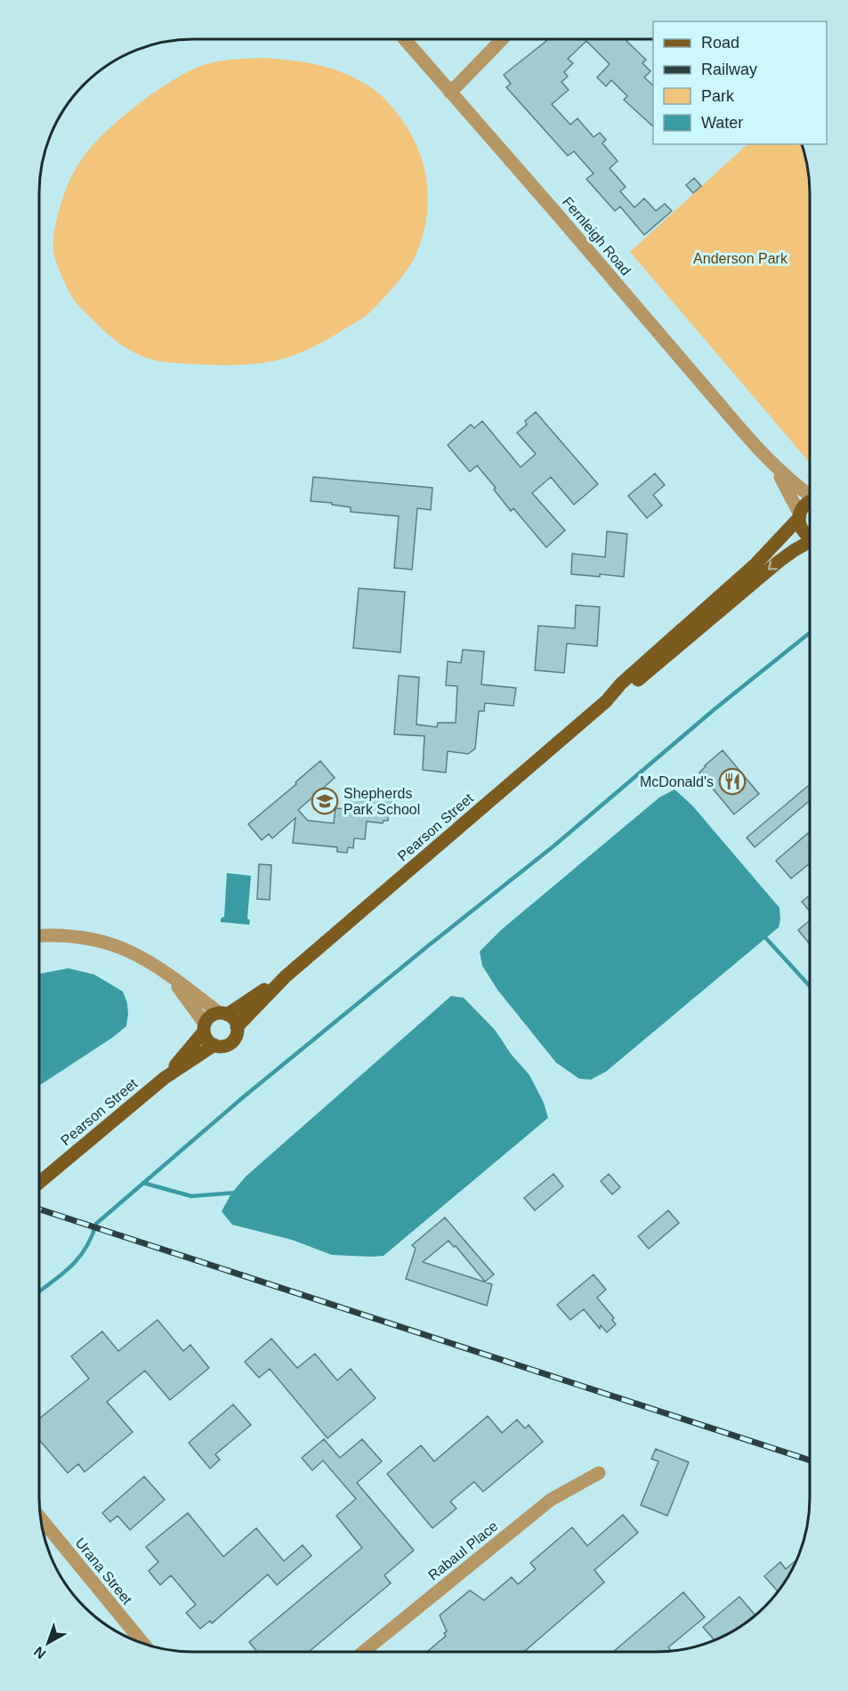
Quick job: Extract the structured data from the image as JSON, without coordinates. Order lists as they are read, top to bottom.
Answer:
{
  "streets": {
    "main road": ["Pearson Street"],
    "street": ["Fernleigh Road", "Rabaul Place", "Urana Street"]
  },
  "crossings": [
    ["Fernleigh Road", "Pearson Street"]
  ],
  "parks": ["Anderson Park"],
  "places": {
    "restaurant": ["McDonald's"],
    "school or university": ["Shepherds Park School"]
  },
  "legend": [
    "Road",
    "Railway",
    "Park",
    "Water"
  ],
  "north": "bottom left"
}
